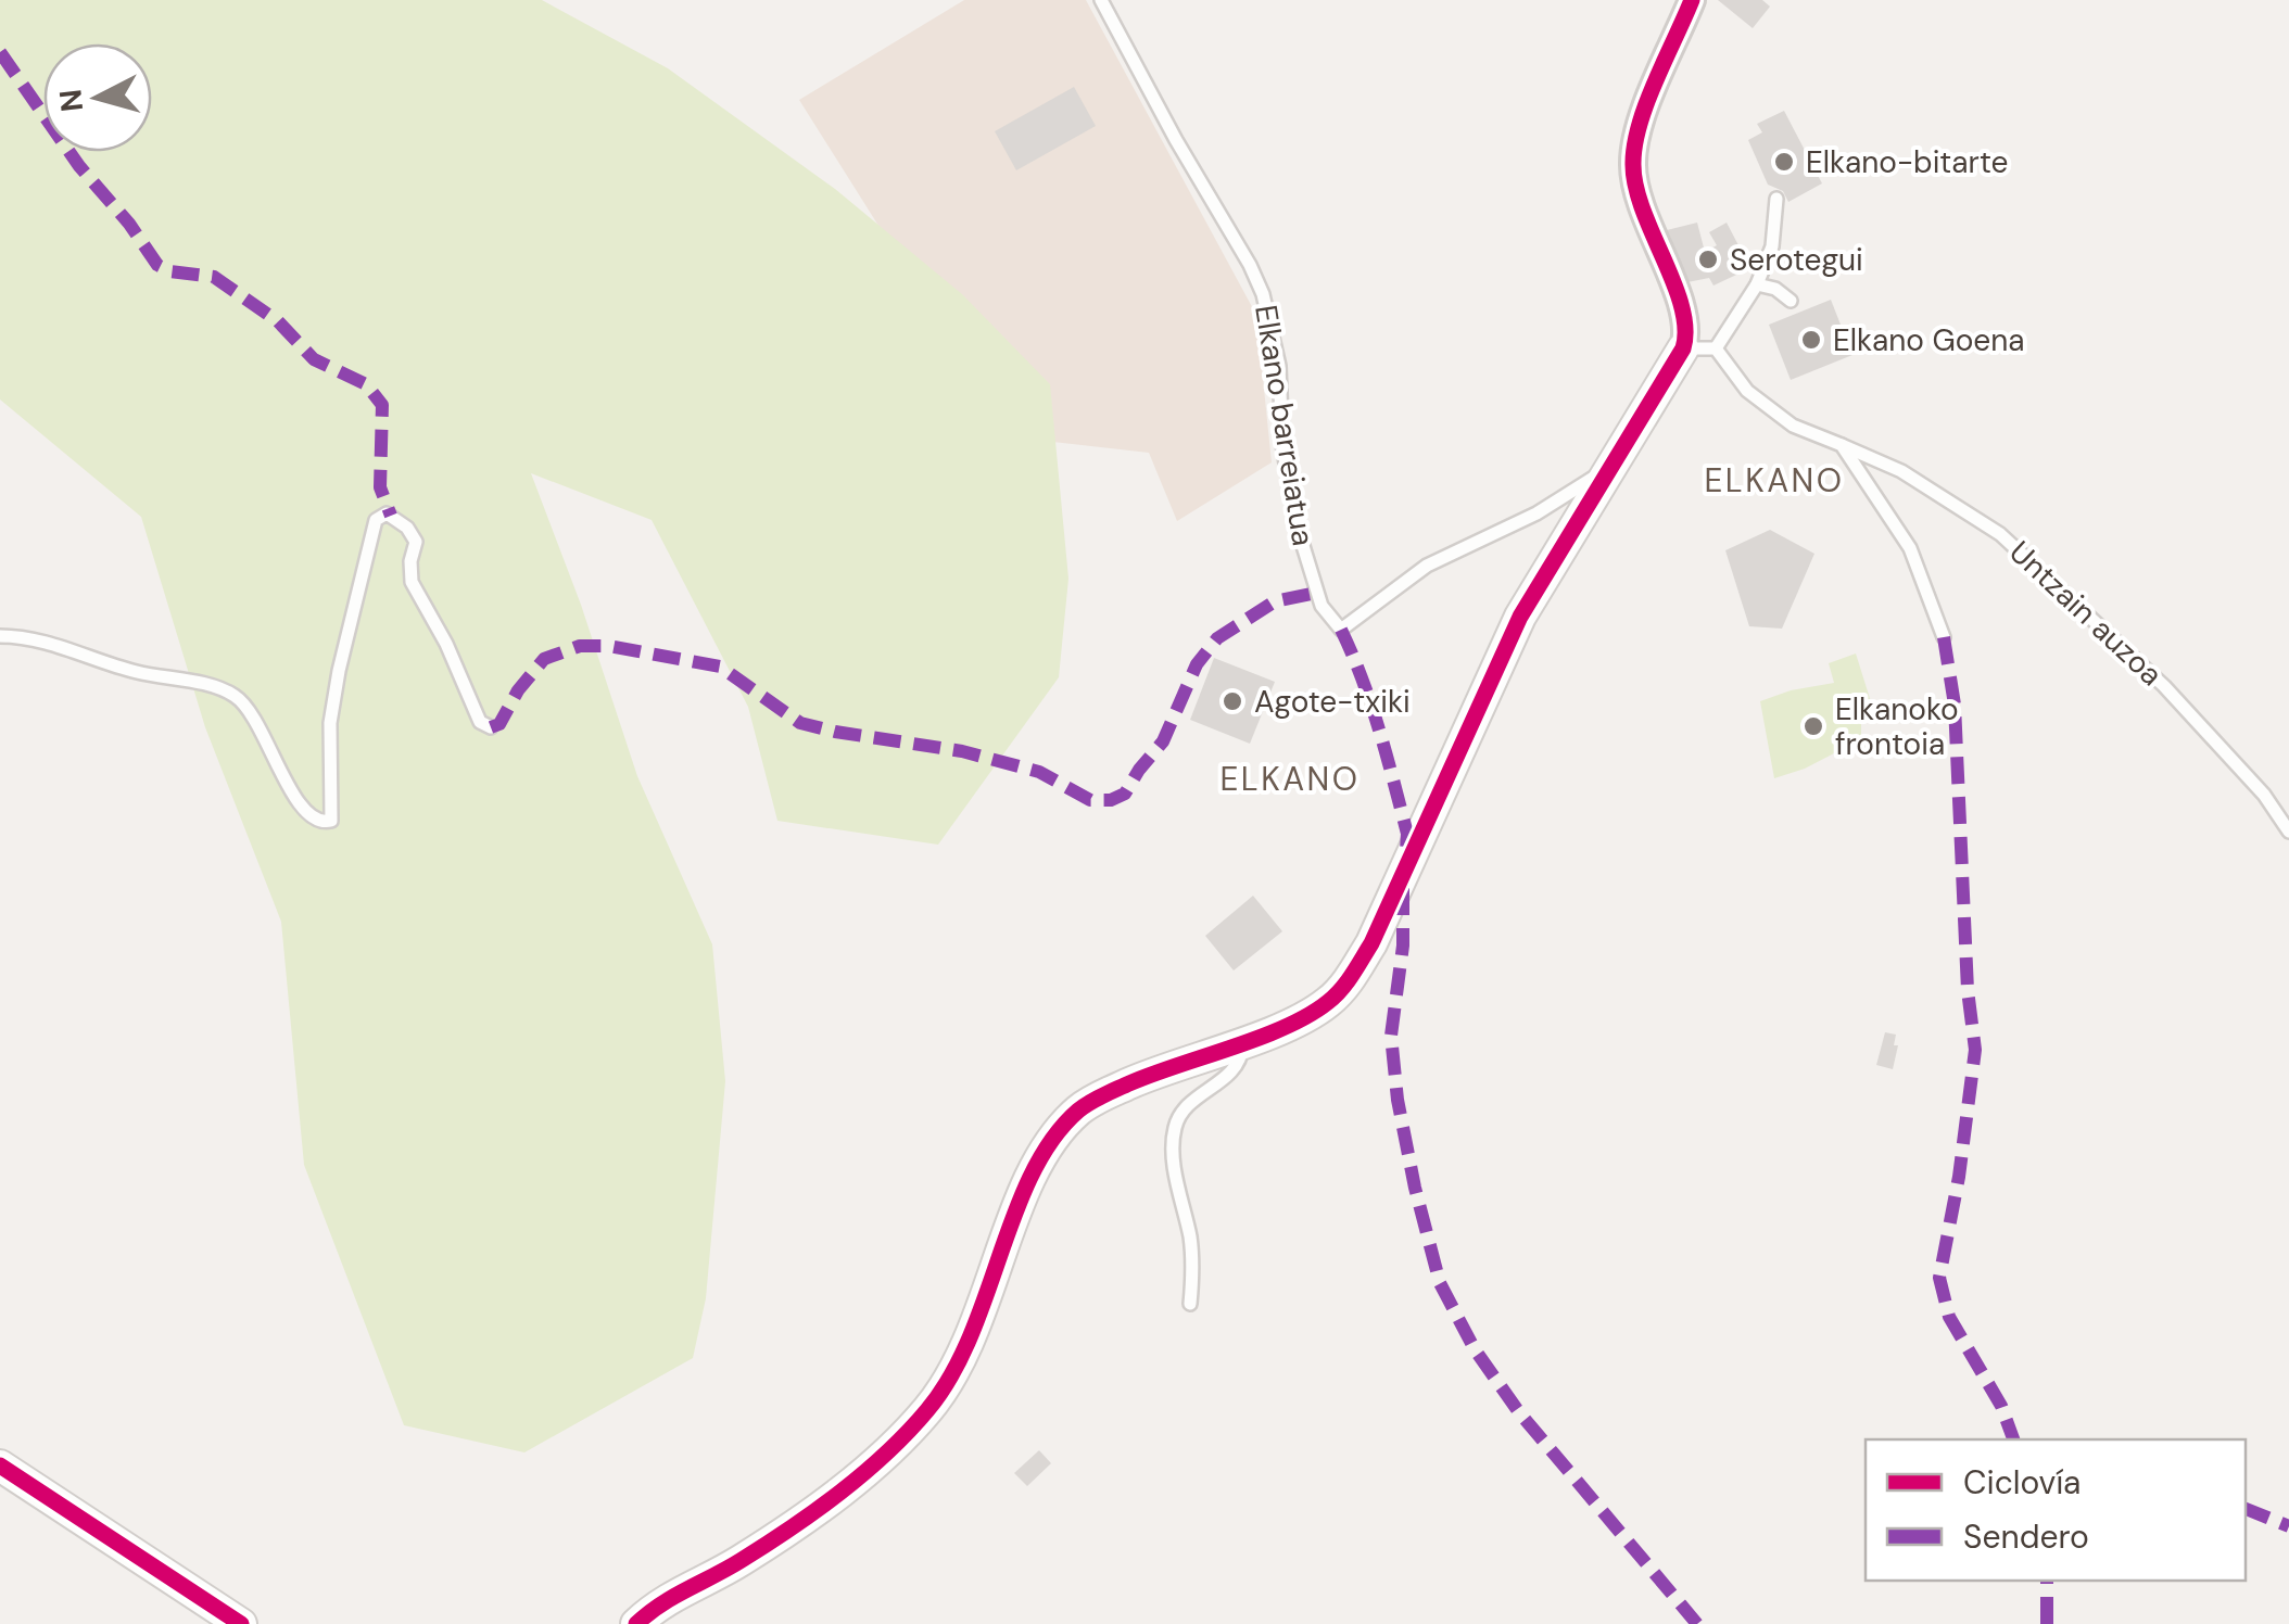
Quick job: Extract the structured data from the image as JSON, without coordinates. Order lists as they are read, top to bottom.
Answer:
{
  "streets": {
    "lane": ["Elkano barreiatua", "Untzain auzoa"]
  },
  "districts": ["ELKANO", "ELKANO"],
  "places": [
    "Elkano-bitarte",
    "Serotegui",
    "Elkano Goena",
    "Agote-txiki",
    "Elkanoko frontoia"
  ],
  "legend": ["Ciclovía", "Sendero"],
  "north": "left"
}
